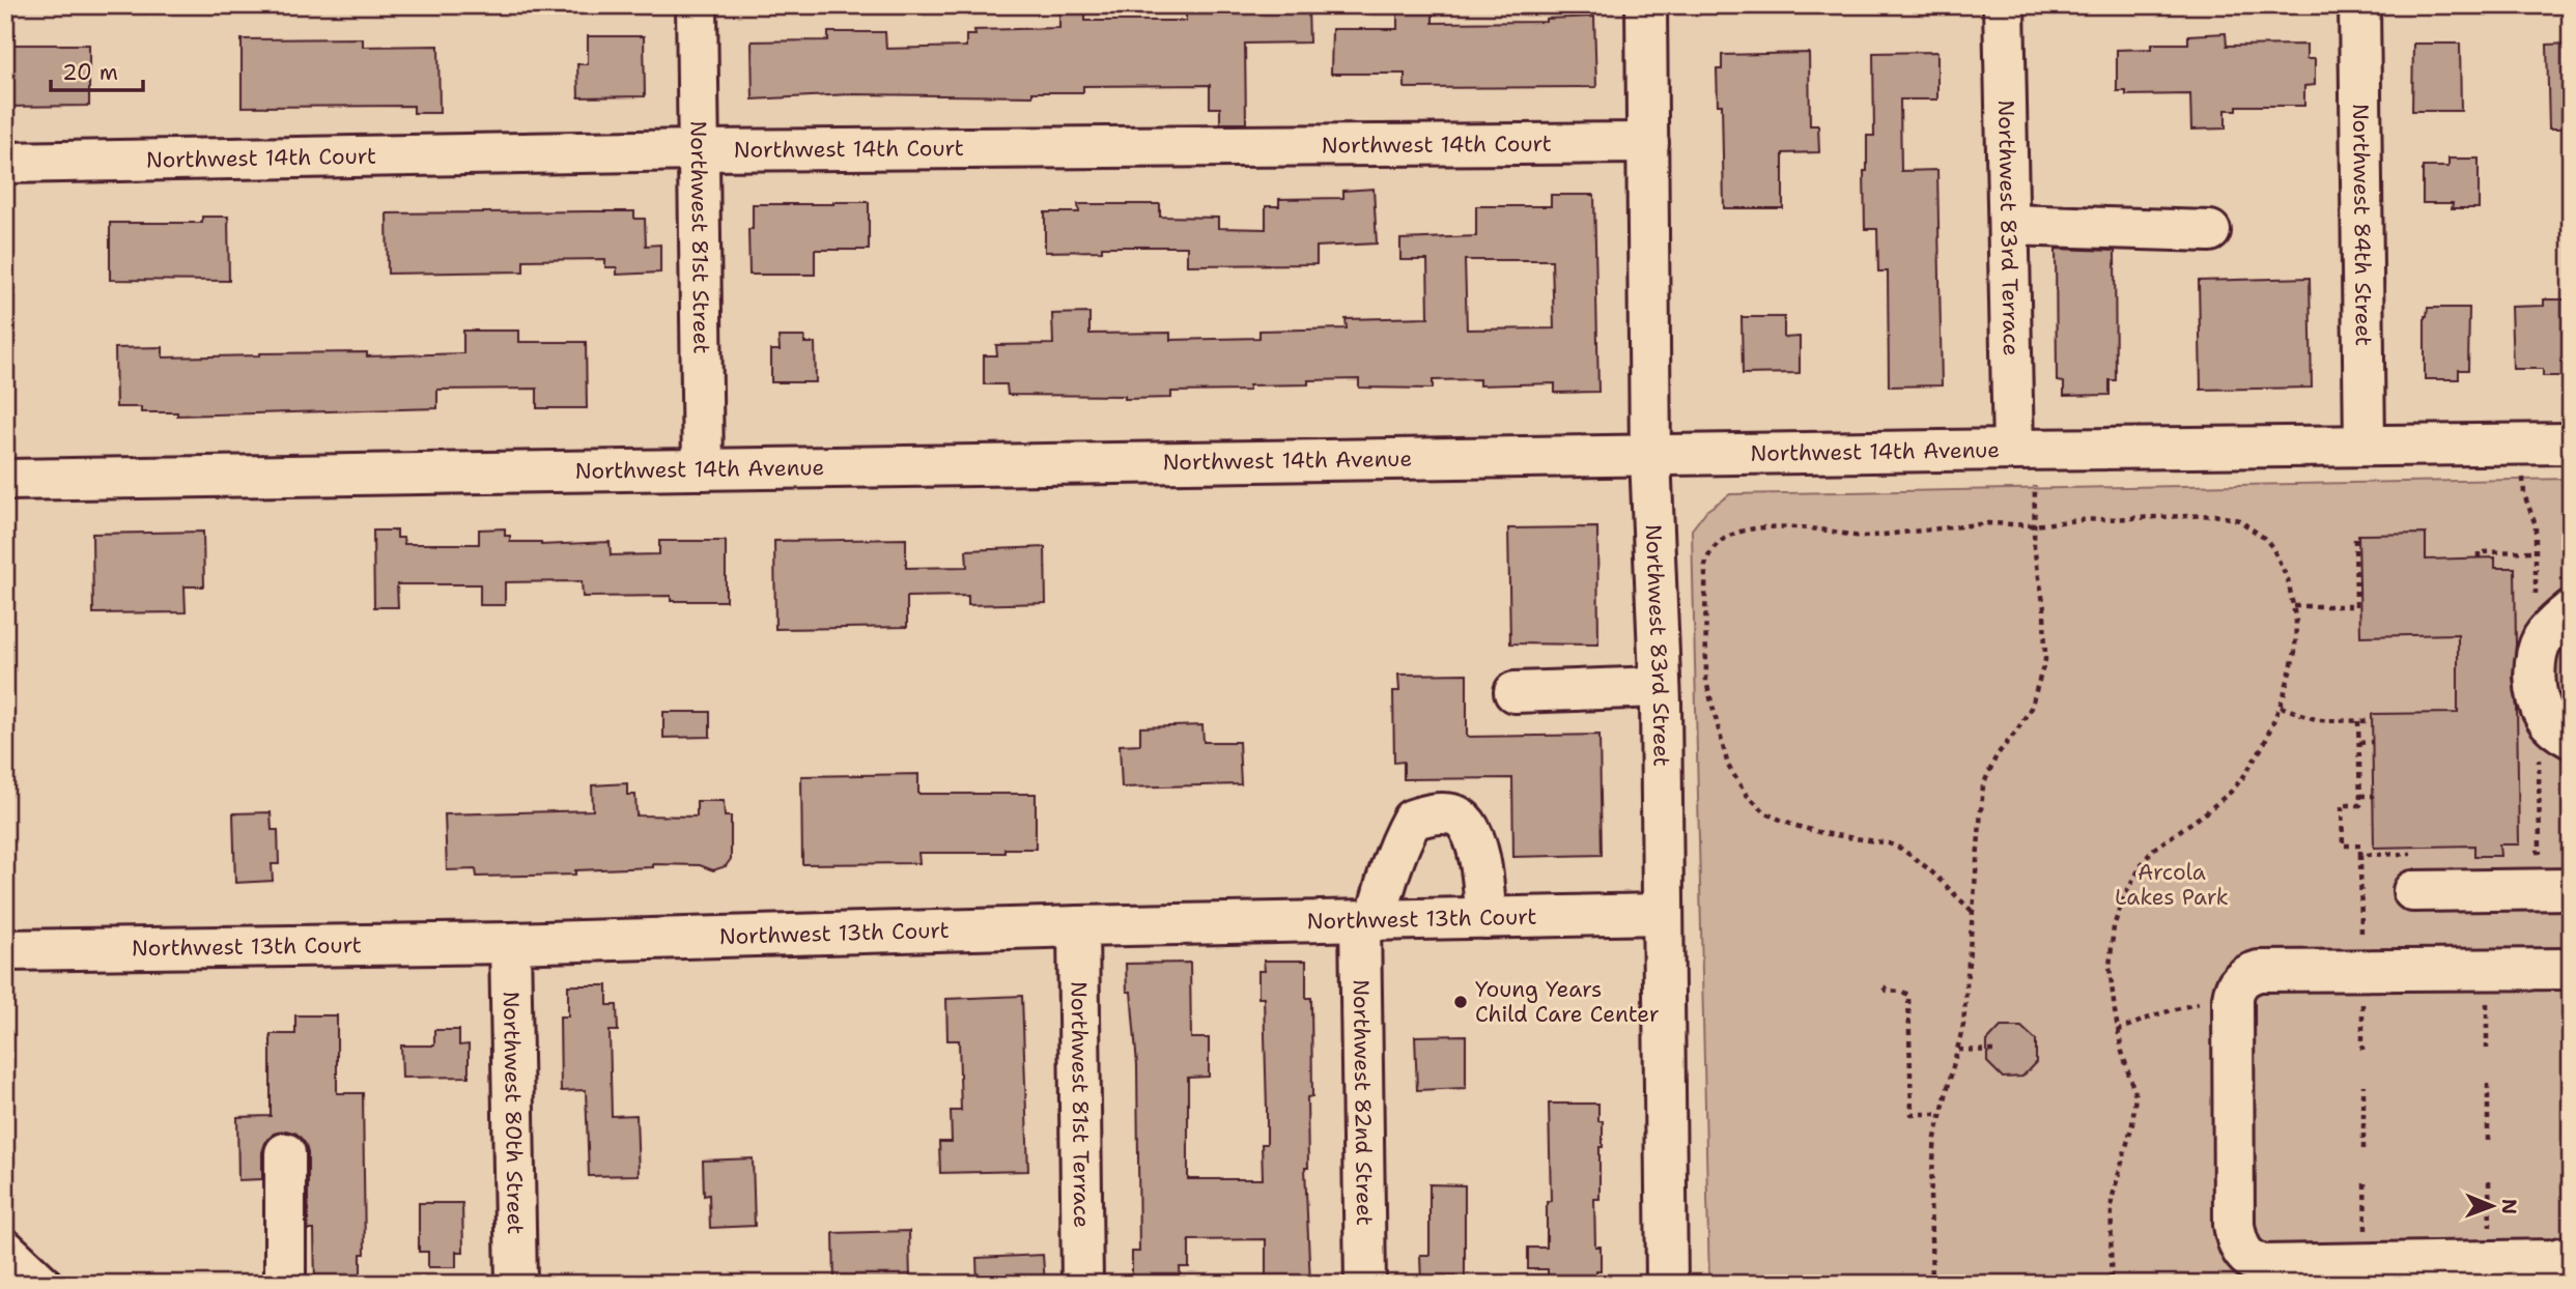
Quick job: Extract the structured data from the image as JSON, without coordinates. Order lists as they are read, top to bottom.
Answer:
{
  "streets": {
    "street": [
      "Northwest 14th Court",
      "Northwest 84th Street",
      "Northwest 83rd Terrace",
      "Northwest 81st Street",
      "Northwest 14th Avenue",
      "Northwest 83rd Street",
      "Northwest 13th Court",
      "Northwest 82nd Street",
      "Northwest 81st Terrace",
      "Northwest 80th Street"
    ]
  },
  "crossings": [
    ["Northwest 14th Court", "Northwest 81st Street"],
    ["Northwest 14th Court", "Northwest 83rd Street"],
    ["Northwest 84th Street", "Northwest 14th Avenue"],
    ["Northwest 83rd Terrace", "Northwest 14th Avenue"],
    ["Northwest 81st Street", "Northwest 14th Avenue"],
    ["Northwest 14th Avenue", "Northwest 83rd Street"],
    ["Northwest 83rd Street", "Northwest 13th Court"],
    ["Northwest 13th Court", "Northwest 82nd Street"],
    ["Northwest 13th Court", "Northwest 81st Terrace"],
    ["Northwest 13th Court", "Northwest 80th Street"]
  ],
  "parks": ["Arcola Lakes Park"],
  "places": ["Young Years Child Care Center"],
  "scale_bar": "20 m",
  "north": "right"
}
